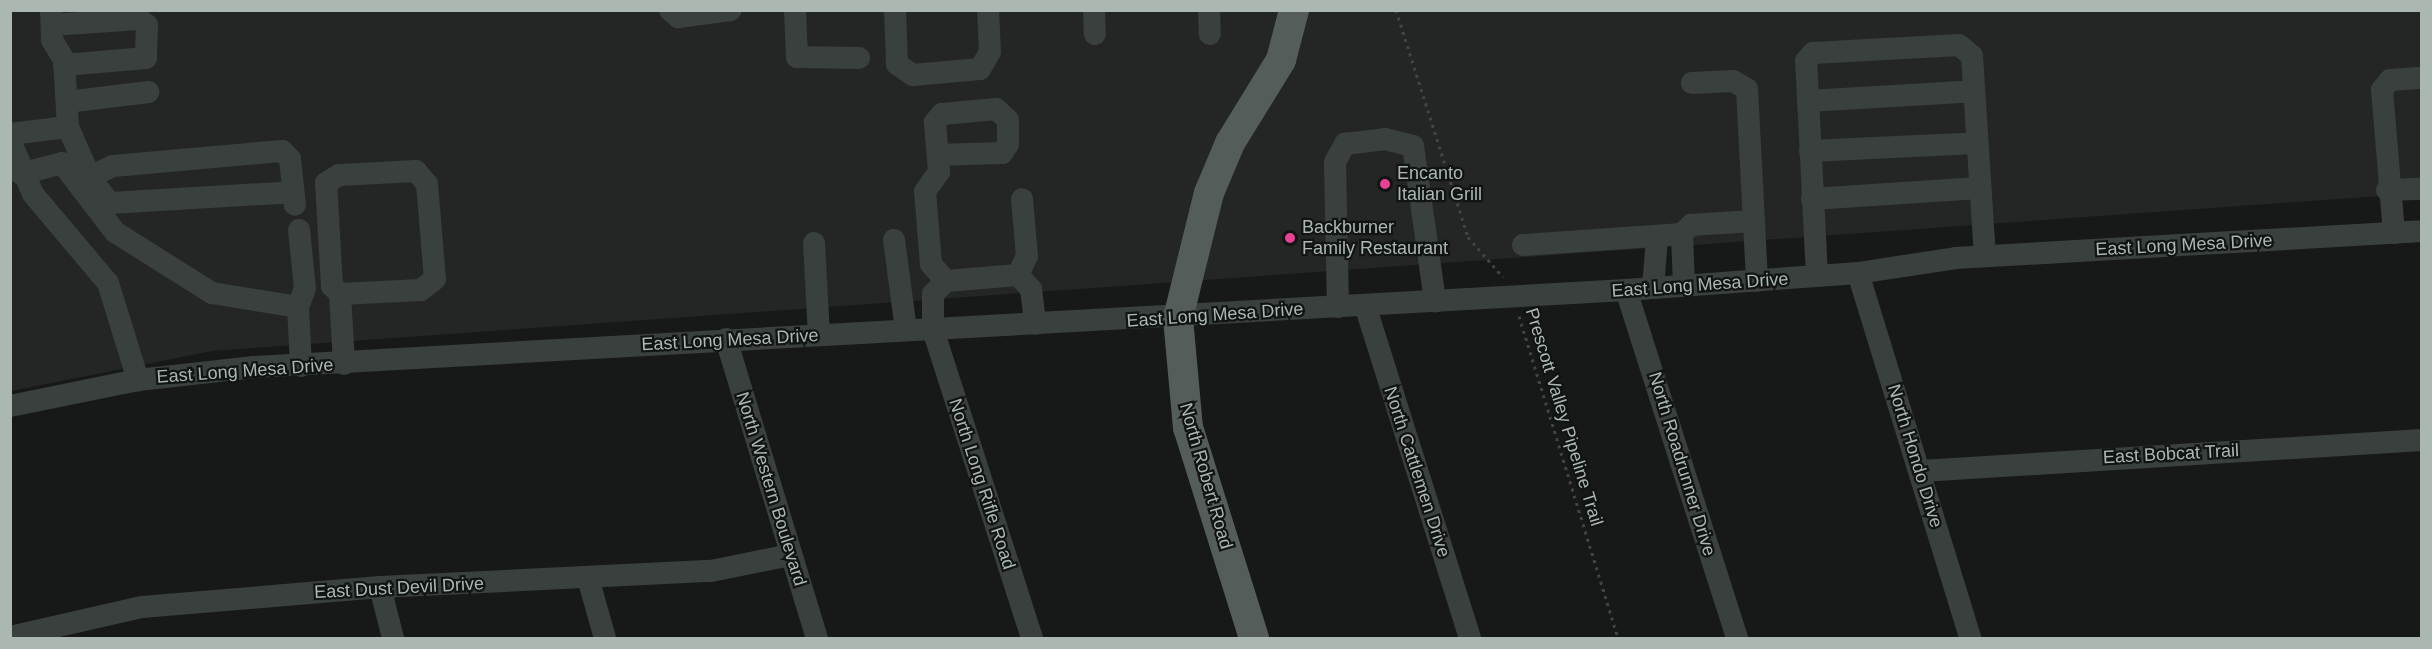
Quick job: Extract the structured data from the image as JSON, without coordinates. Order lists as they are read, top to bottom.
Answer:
{
  "streets": {
    "main road": ["North Robert Road"],
    "street": [
      "East Long Mesa Drive",
      "East Bobcat Trail",
      "North Hondo Drive",
      "North Roadrunner Drive",
      "North Cattlemen Drive",
      "North Long Rifle Road",
      "North Western Boulevard",
      "East Dust Devil Drive"
    ],
    "path": ["Prescott Valley Pipeline Trail"]
  },
  "crossings": [
    ["East Long Mesa Drive", "Prescott Valley Pipeline Trail"],
    ["East Long Mesa Drive", "North Hondo Drive"],
    ["East Long Mesa Drive", "North Roadrunner Drive"],
    ["East Long Mesa Drive", "North Cattlemen Drive"],
    ["East Long Mesa Drive", "North Robert Road"],
    ["East Long Mesa Drive", "North Long Rifle Road"],
    ["East Long Mesa Drive", "North Western Boulevard"],
    ["East Bobcat Trail", "North Hondo Drive"],
    ["North Western Boulevard", "East Dust Devil Drive"]
  ],
  "places": ["Encanto Italian Grill", "Backburner Family Restaurant"]
}
